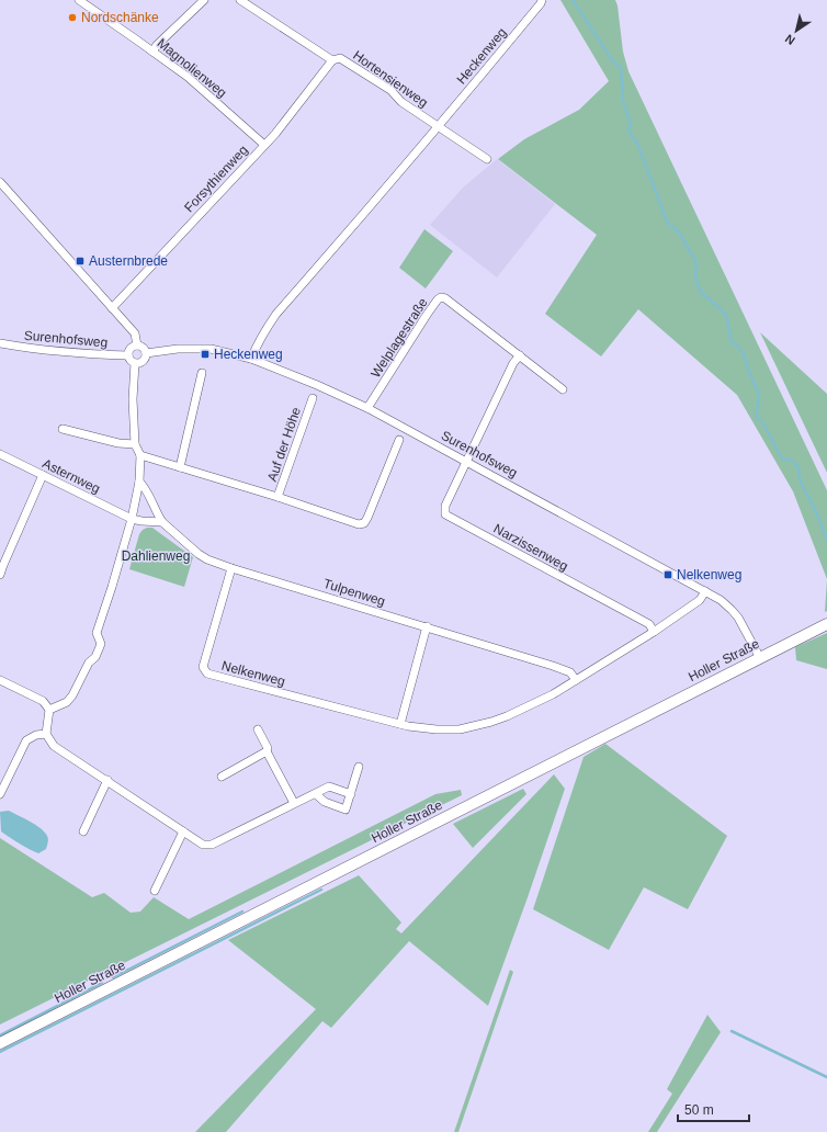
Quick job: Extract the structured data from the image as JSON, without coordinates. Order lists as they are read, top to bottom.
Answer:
{
  "streets": {
    "street": [
      "Heckenweg",
      "Magnolienweg",
      "Hortensienweg",
      "Forsythienweg",
      "Welplagestraße",
      "Surenhofsweg",
      "Auf der Höhe",
      "Asternweg",
      "Narzissenweg",
      "Tulpenweg",
      "Holler Straße",
      "Nelkenweg"
    ]
  },
  "crossings": [
    ["Heckenweg", "Hortensienweg"],
    ["Heckenweg", "Surenhofsweg"],
    ["Magnolienweg", "Forsythienweg"],
    ["Hortensienweg", "Forsythienweg"],
    ["Welplagestraße", "Surenhofsweg"],
    ["Surenhofsweg", "Narzissenweg"],
    ["Surenhofsweg", "Holler Straße"],
    ["Surenhofsweg", "Nelkenweg"],
    ["Narzissenweg", "Nelkenweg"],
    ["Tulpenweg", "Nelkenweg"]
  ],
  "parks": ["Dahlienweg"],
  "places": {
    "other": ["Nordschänke"],
    "transit": ["Austernbrede", "Heckenweg", "Nelkenweg"]
  },
  "scale_bar": "50 m",
  "north": "bottom left"
}
